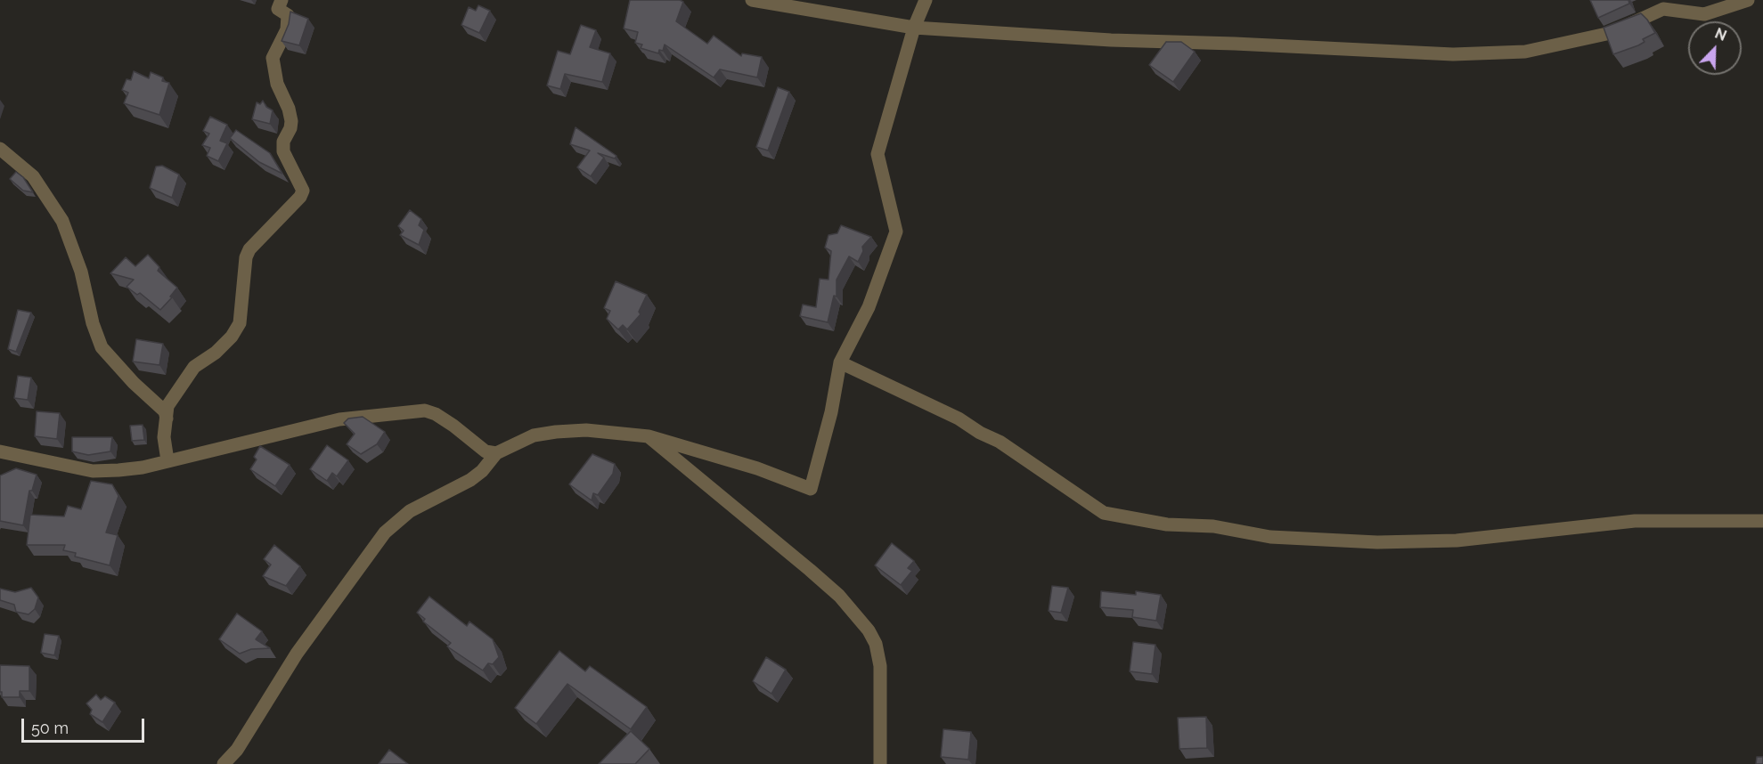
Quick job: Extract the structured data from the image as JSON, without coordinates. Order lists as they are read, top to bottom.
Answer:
{
  "scale_bar": "50 m",
  "north": "top right"
}
